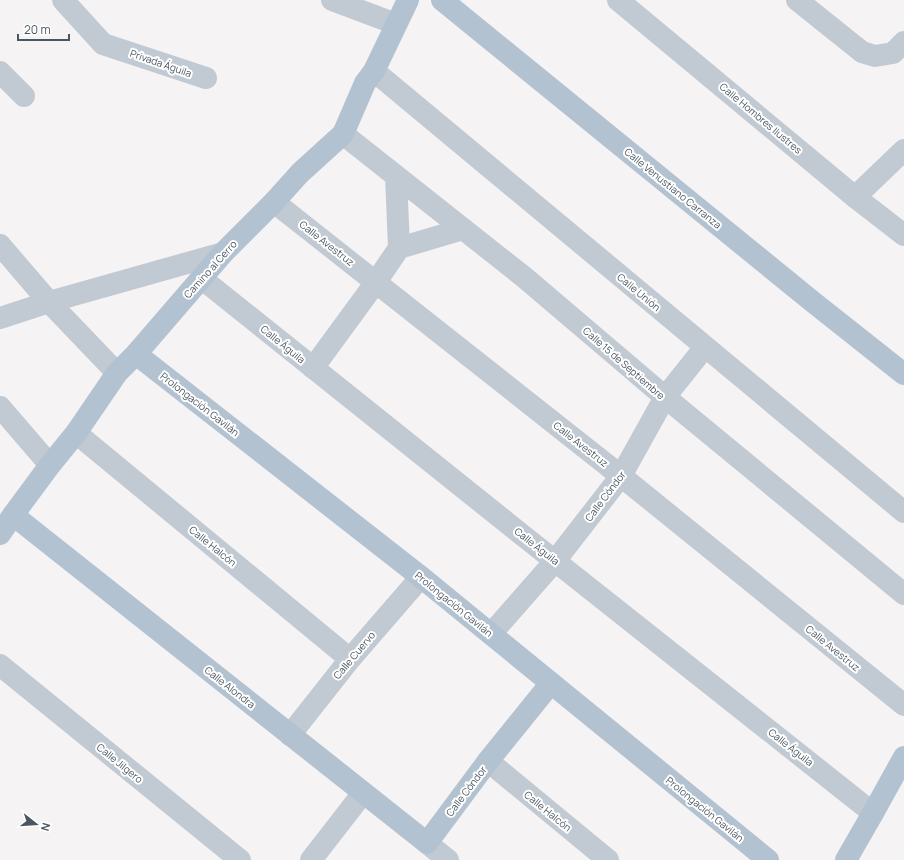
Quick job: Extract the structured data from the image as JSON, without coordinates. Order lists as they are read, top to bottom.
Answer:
{
  "streets": {
    "main road": [
      "Calle Venustiano Carranza",
      "Camino al Cerro",
      "Prolongación Gavilán",
      "Calle Cóndor",
      "Calle Alondra"
    ],
    "street": [
      "Privada Águila",
      "Calle Hombres Ilustres",
      "Calle Avestruz",
      "Calle Unión",
      "Calle Águila",
      "Calle 15 de Septiembre",
      "Calle Halcón",
      "Calle Cuervo",
      "Calle Jilgero"
    ]
  },
  "crossings": [
    ["Calle Avestruz", "Camino al Cerro"],
    ["Calle Avestruz", "Calle Cóndor"],
    ["Camino al Cerro", "Calle Unión"],
    ["Camino al Cerro", "Calle Águila"],
    ["Camino al Cerro", "Calle 15 de Septiembre"],
    ["Camino al Cerro", "Prolongación Gavilán"],
    ["Camino al Cerro", "Calle Halcón"],
    ["Camino al Cerro", "Calle Alondra"],
    ["Calle Unión", "Calle Cóndor"],
    ["Calle Águila", "Calle Cóndor"],
    ["Calle 15 de Septiembre", "Calle Cóndor"],
    ["Prolongación Gavilán", "Calle Cóndor"],
    ["Prolongación Gavilán", "Calle Cuervo"],
    ["Calle Cóndor", "Calle Halcón"],
    ["Calle Cóndor", "Calle Alondra"],
    ["Calle Halcón", "Calle Cuervo"],
    ["Calle Cuervo", "Calle Alondra"]
  ],
  "scale_bar": "20 m",
  "north": "right"
}
